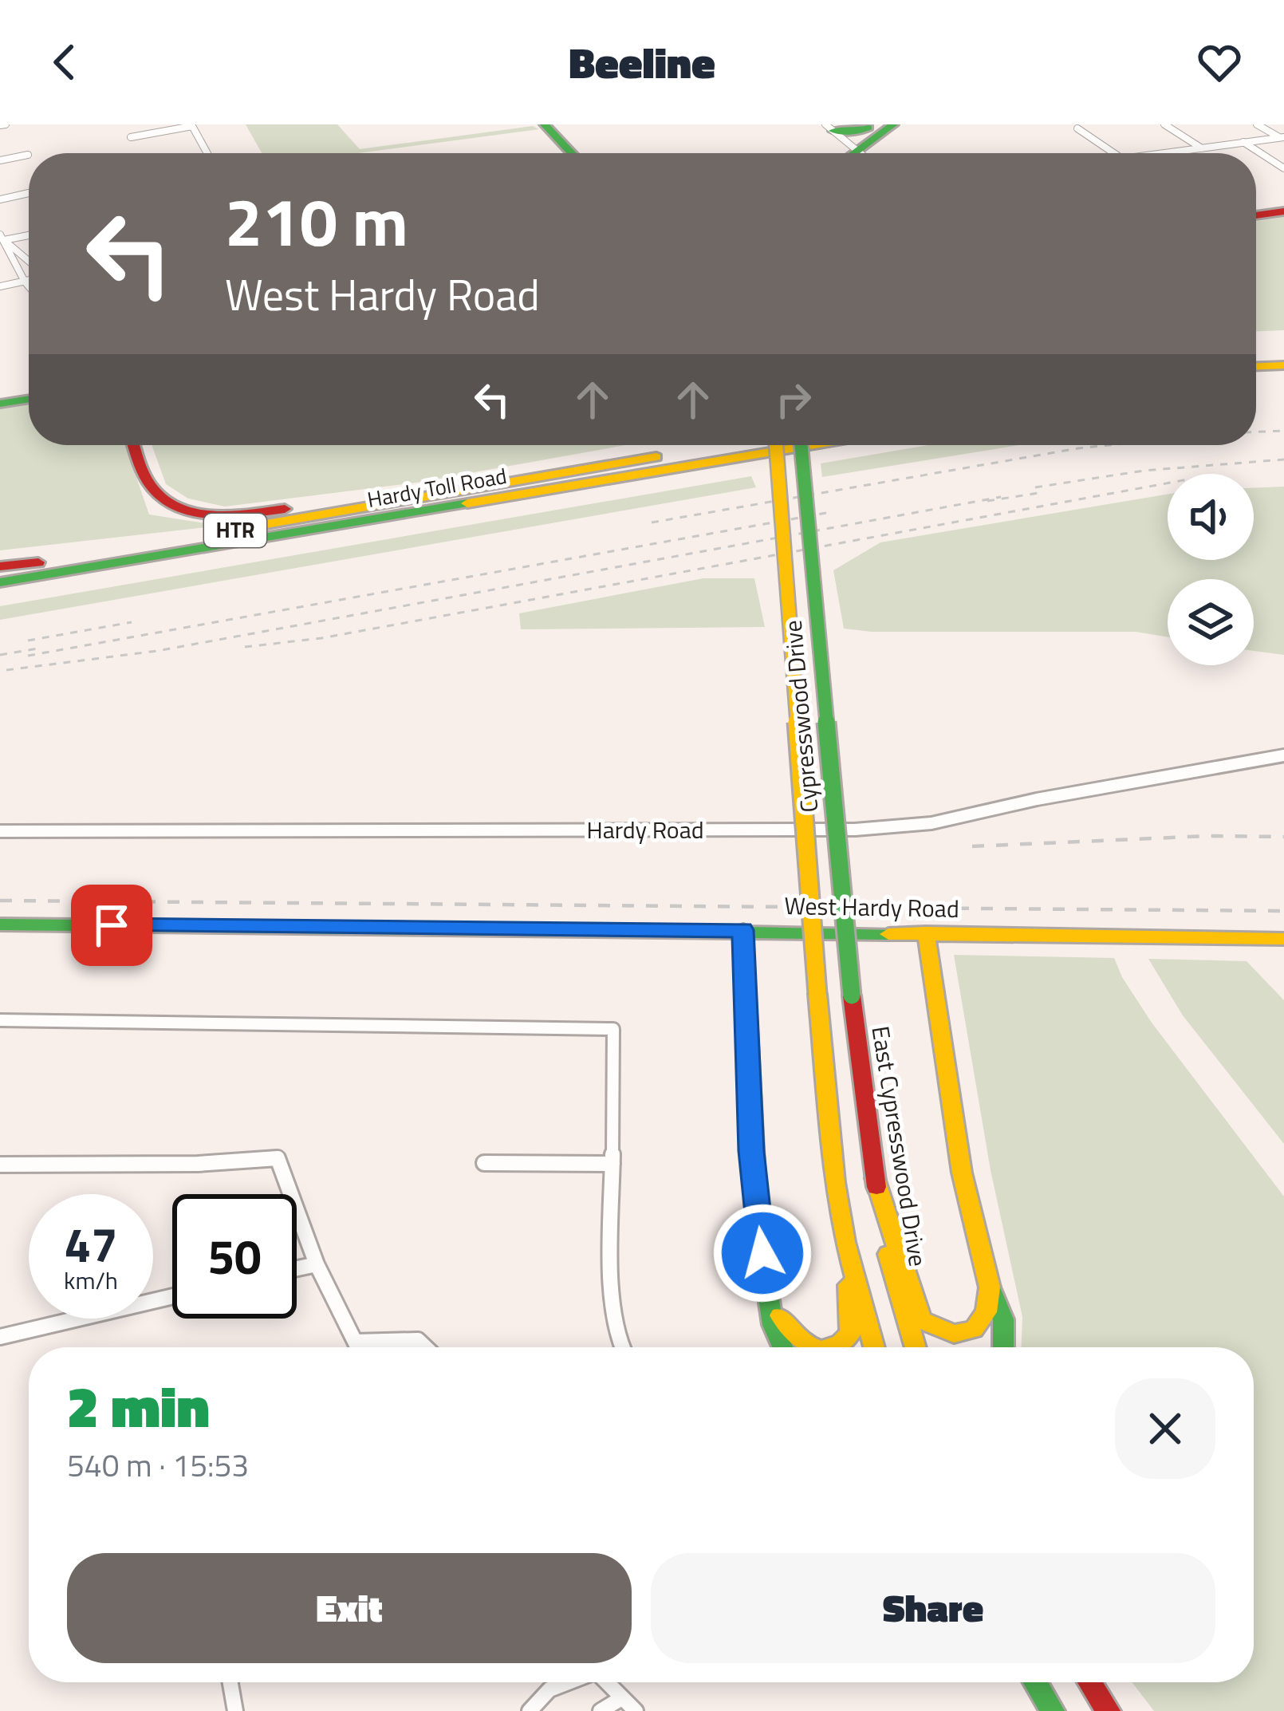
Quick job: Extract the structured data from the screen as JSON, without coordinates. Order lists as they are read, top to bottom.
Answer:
{
  "streets": {
    "main road": [
      "Hardy Toll Road",
      "HTR",
      "Cypresswood Drive",
      "West Hardy Road",
      "East Cypresswood Drive"
    ],
    "street": ["Hardy Road"]
  },
  "crossings": [
    ["Cypresswood Drive", "East Cypresswood Drive"]
  ],
  "page": {
    "header": "Beeline",
    "turn": ["210 m", "West Hardy Road"],
    "speed": "47 km/h",
    "limit": "50",
    "heading": ["2 min", "540 m · 15:53"],
    "buttons": ["Exit", "Share"]
  }
}
